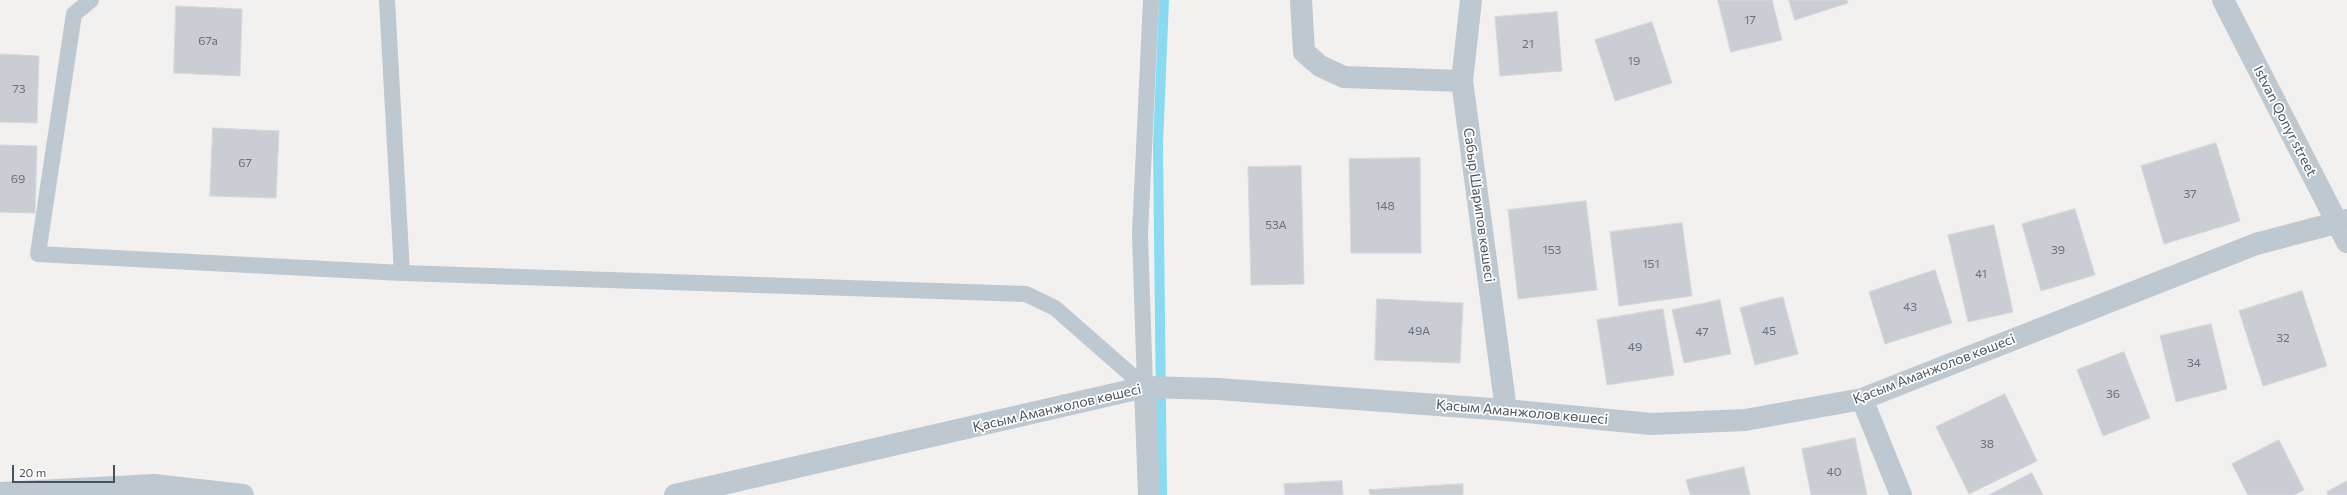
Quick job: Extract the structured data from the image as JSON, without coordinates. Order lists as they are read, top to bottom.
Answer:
{
  "streets": {
    "street": ["Istvan Qonyr street", "Сабыр Шарипов көшесі", "Қасым Аманжолов көшесі"]
  },
  "crossings": [
    ["Istvan Qonyr street", "Қасым Аманжолов көшесі"],
    ["Сабыр Шарипов көшесі", "Қасым Аманжолов көшесі"]
  ],
  "house_numbers": [
    "17",
    "67а",
    "21",
    "19",
    "73",
    "67",
    "69",
    "37",
    "148",
    "53А",
    "153",
    "39",
    "151",
    "41",
    "43",
    "49А",
    "45",
    "47",
    "32",
    "49",
    "34",
    "36",
    "38",
    "40"
  ],
  "scale_bar": "20 m"
}
